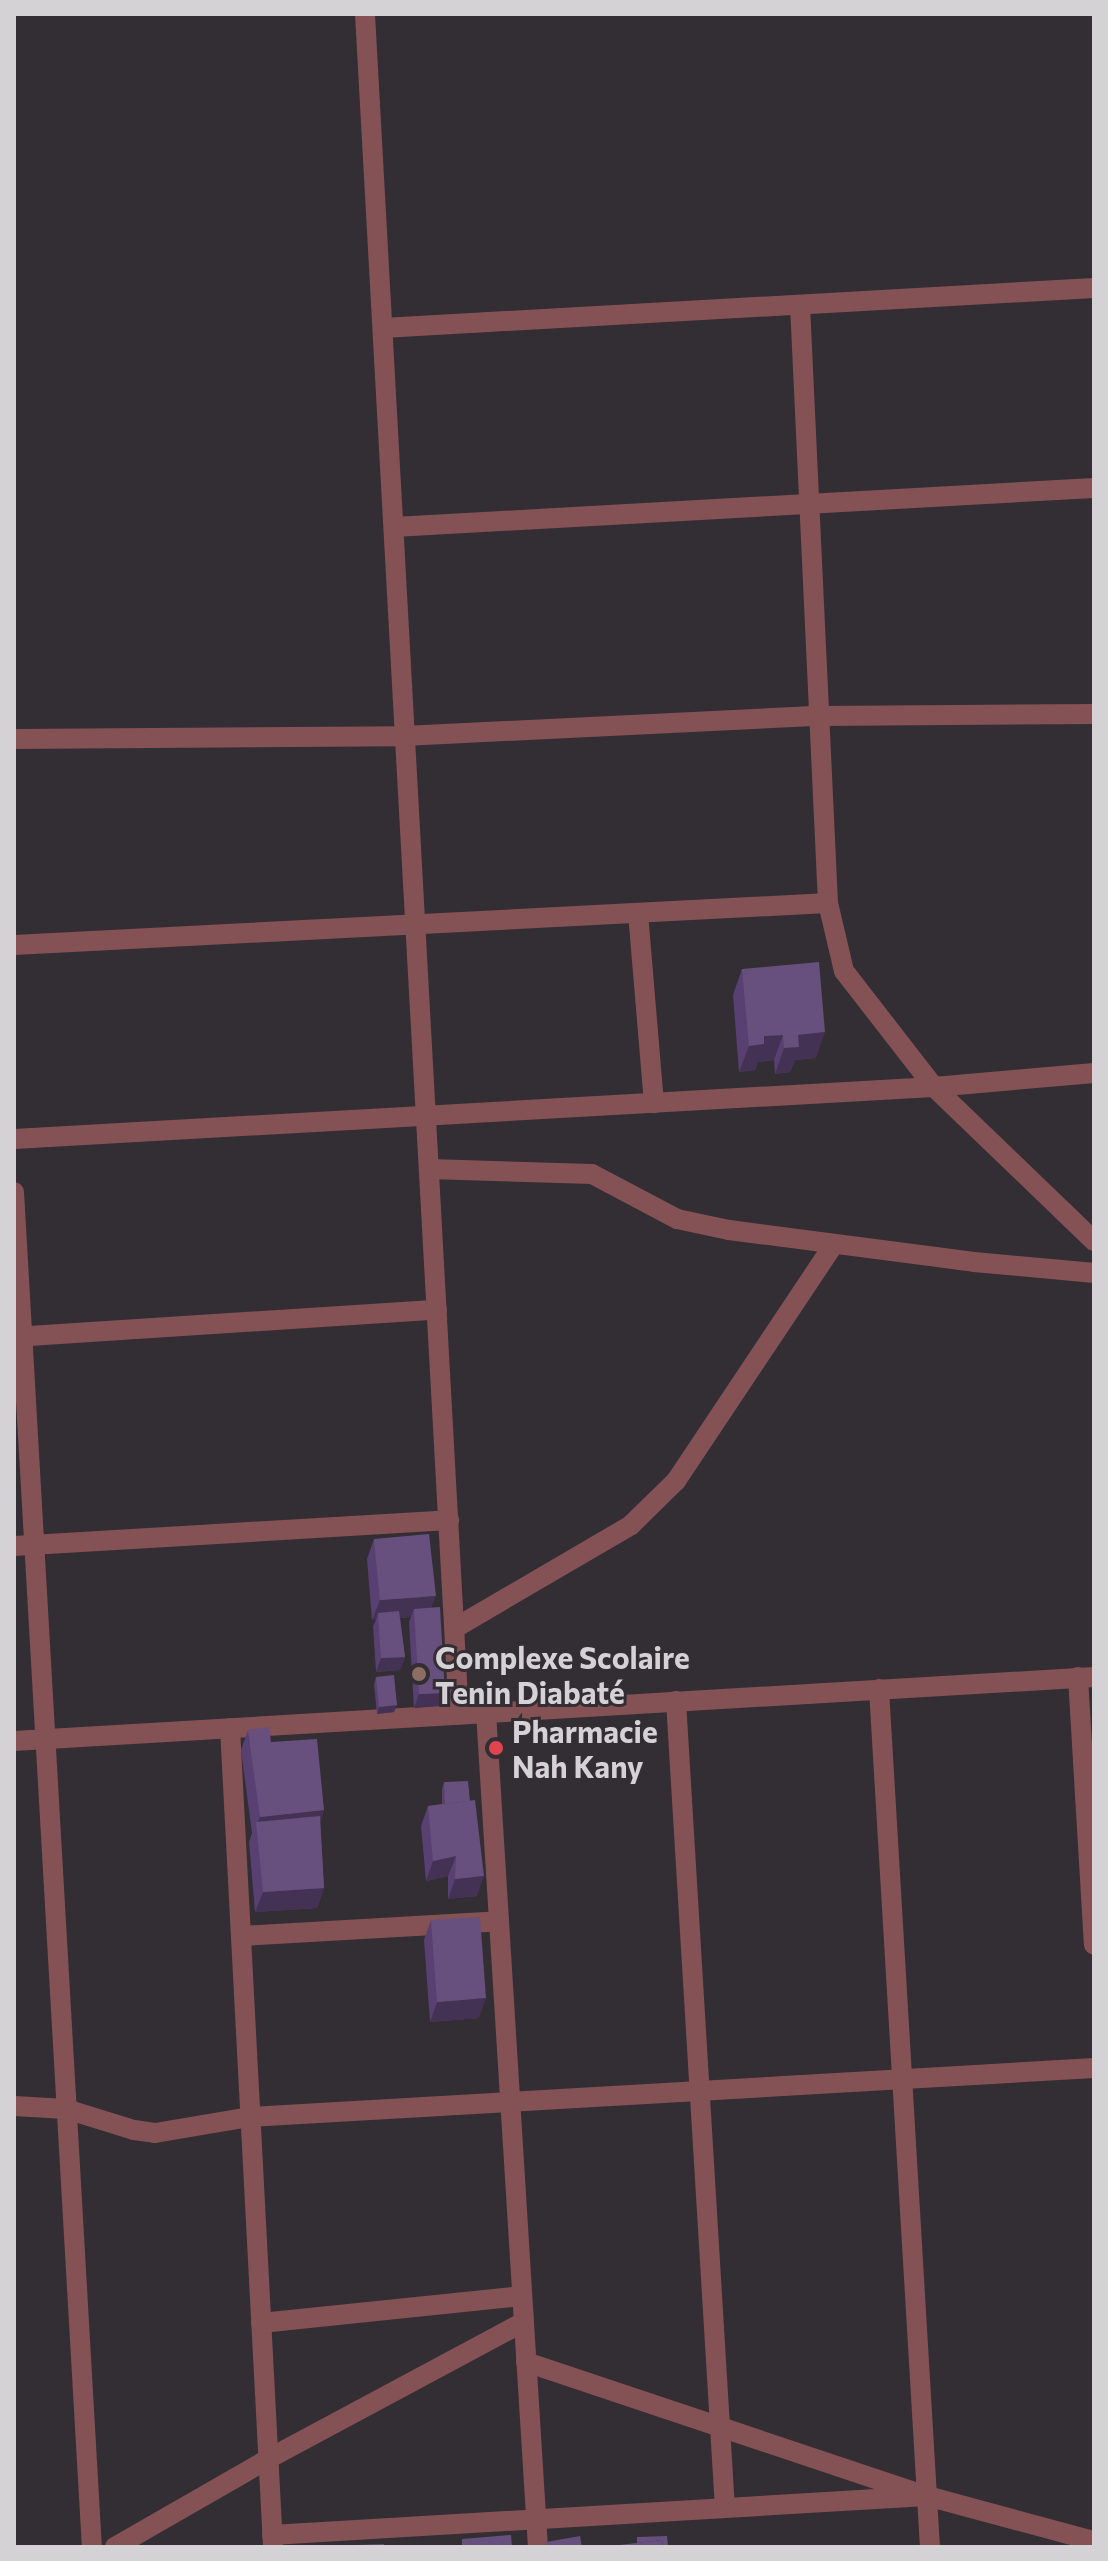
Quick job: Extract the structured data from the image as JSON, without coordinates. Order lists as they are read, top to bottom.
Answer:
{
  "places": ["Complexe Scolaire Tenin Diabaté", "Pharmacie Nah Kany"]
}
